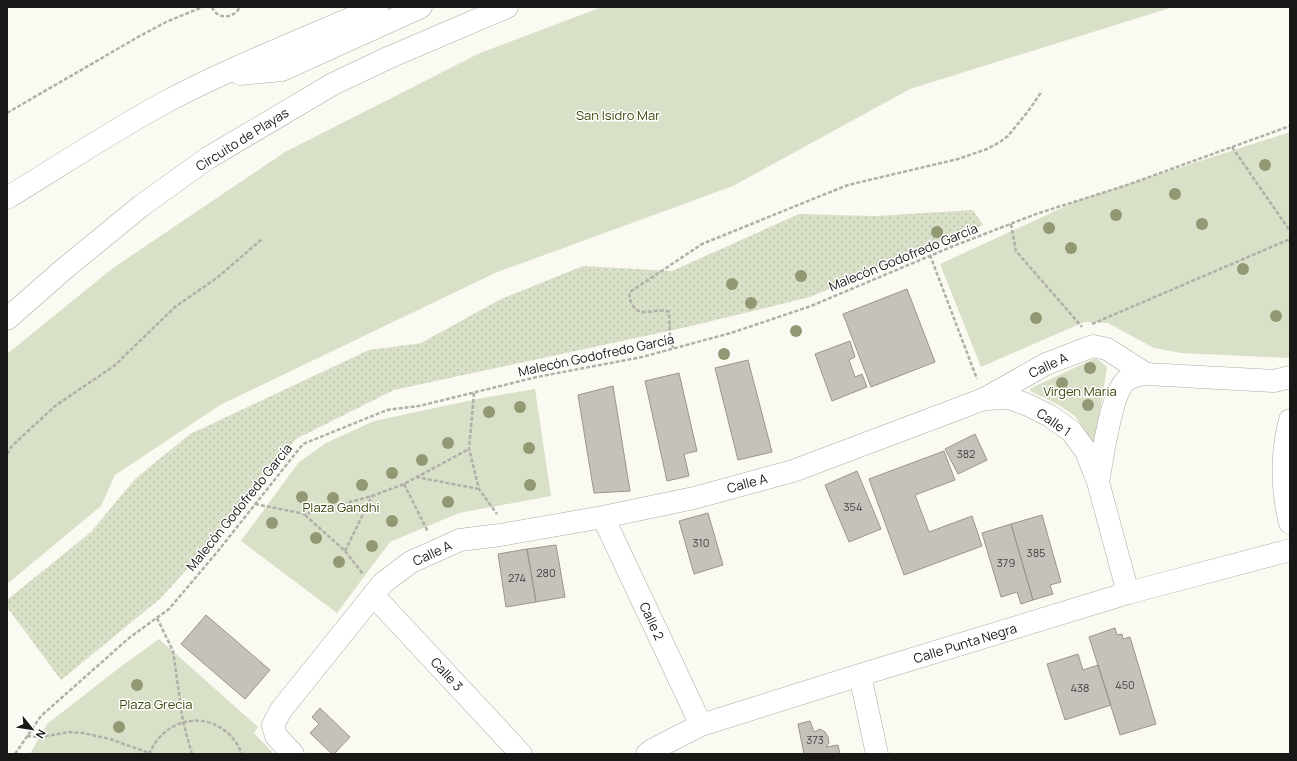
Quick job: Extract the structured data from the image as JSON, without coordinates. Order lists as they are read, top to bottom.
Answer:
{
  "streets": {
    "main road": [
      "Circuito de Playas",
      "Calle A",
      "Calle 1",
      "Calle 2",
      "Calle Punta Negra",
      "Calle 3"
    ],
    "path": ["Malecón Godofredo García"]
  },
  "crossings": [
    ["Calle A", "Calle 1"],
    ["Calle A", "Calle 2"],
    ["Calle A", "Calle 3"],
    ["Calle 1", "Calle Punta Negra"],
    ["Calle 2", "Calle Punta Negra"]
  ],
  "parks": [
    "San Isidro Mar",
    "Virgen Maria",
    "Plaza Gandhi",
    "Plaza Grecia"
  ],
  "house_numbers": [
    "382",
    "354",
    "310",
    "385",
    "379",
    "280",
    "274",
    "450",
    "438",
    "373"
  ],
  "north": "bottom right"
}
